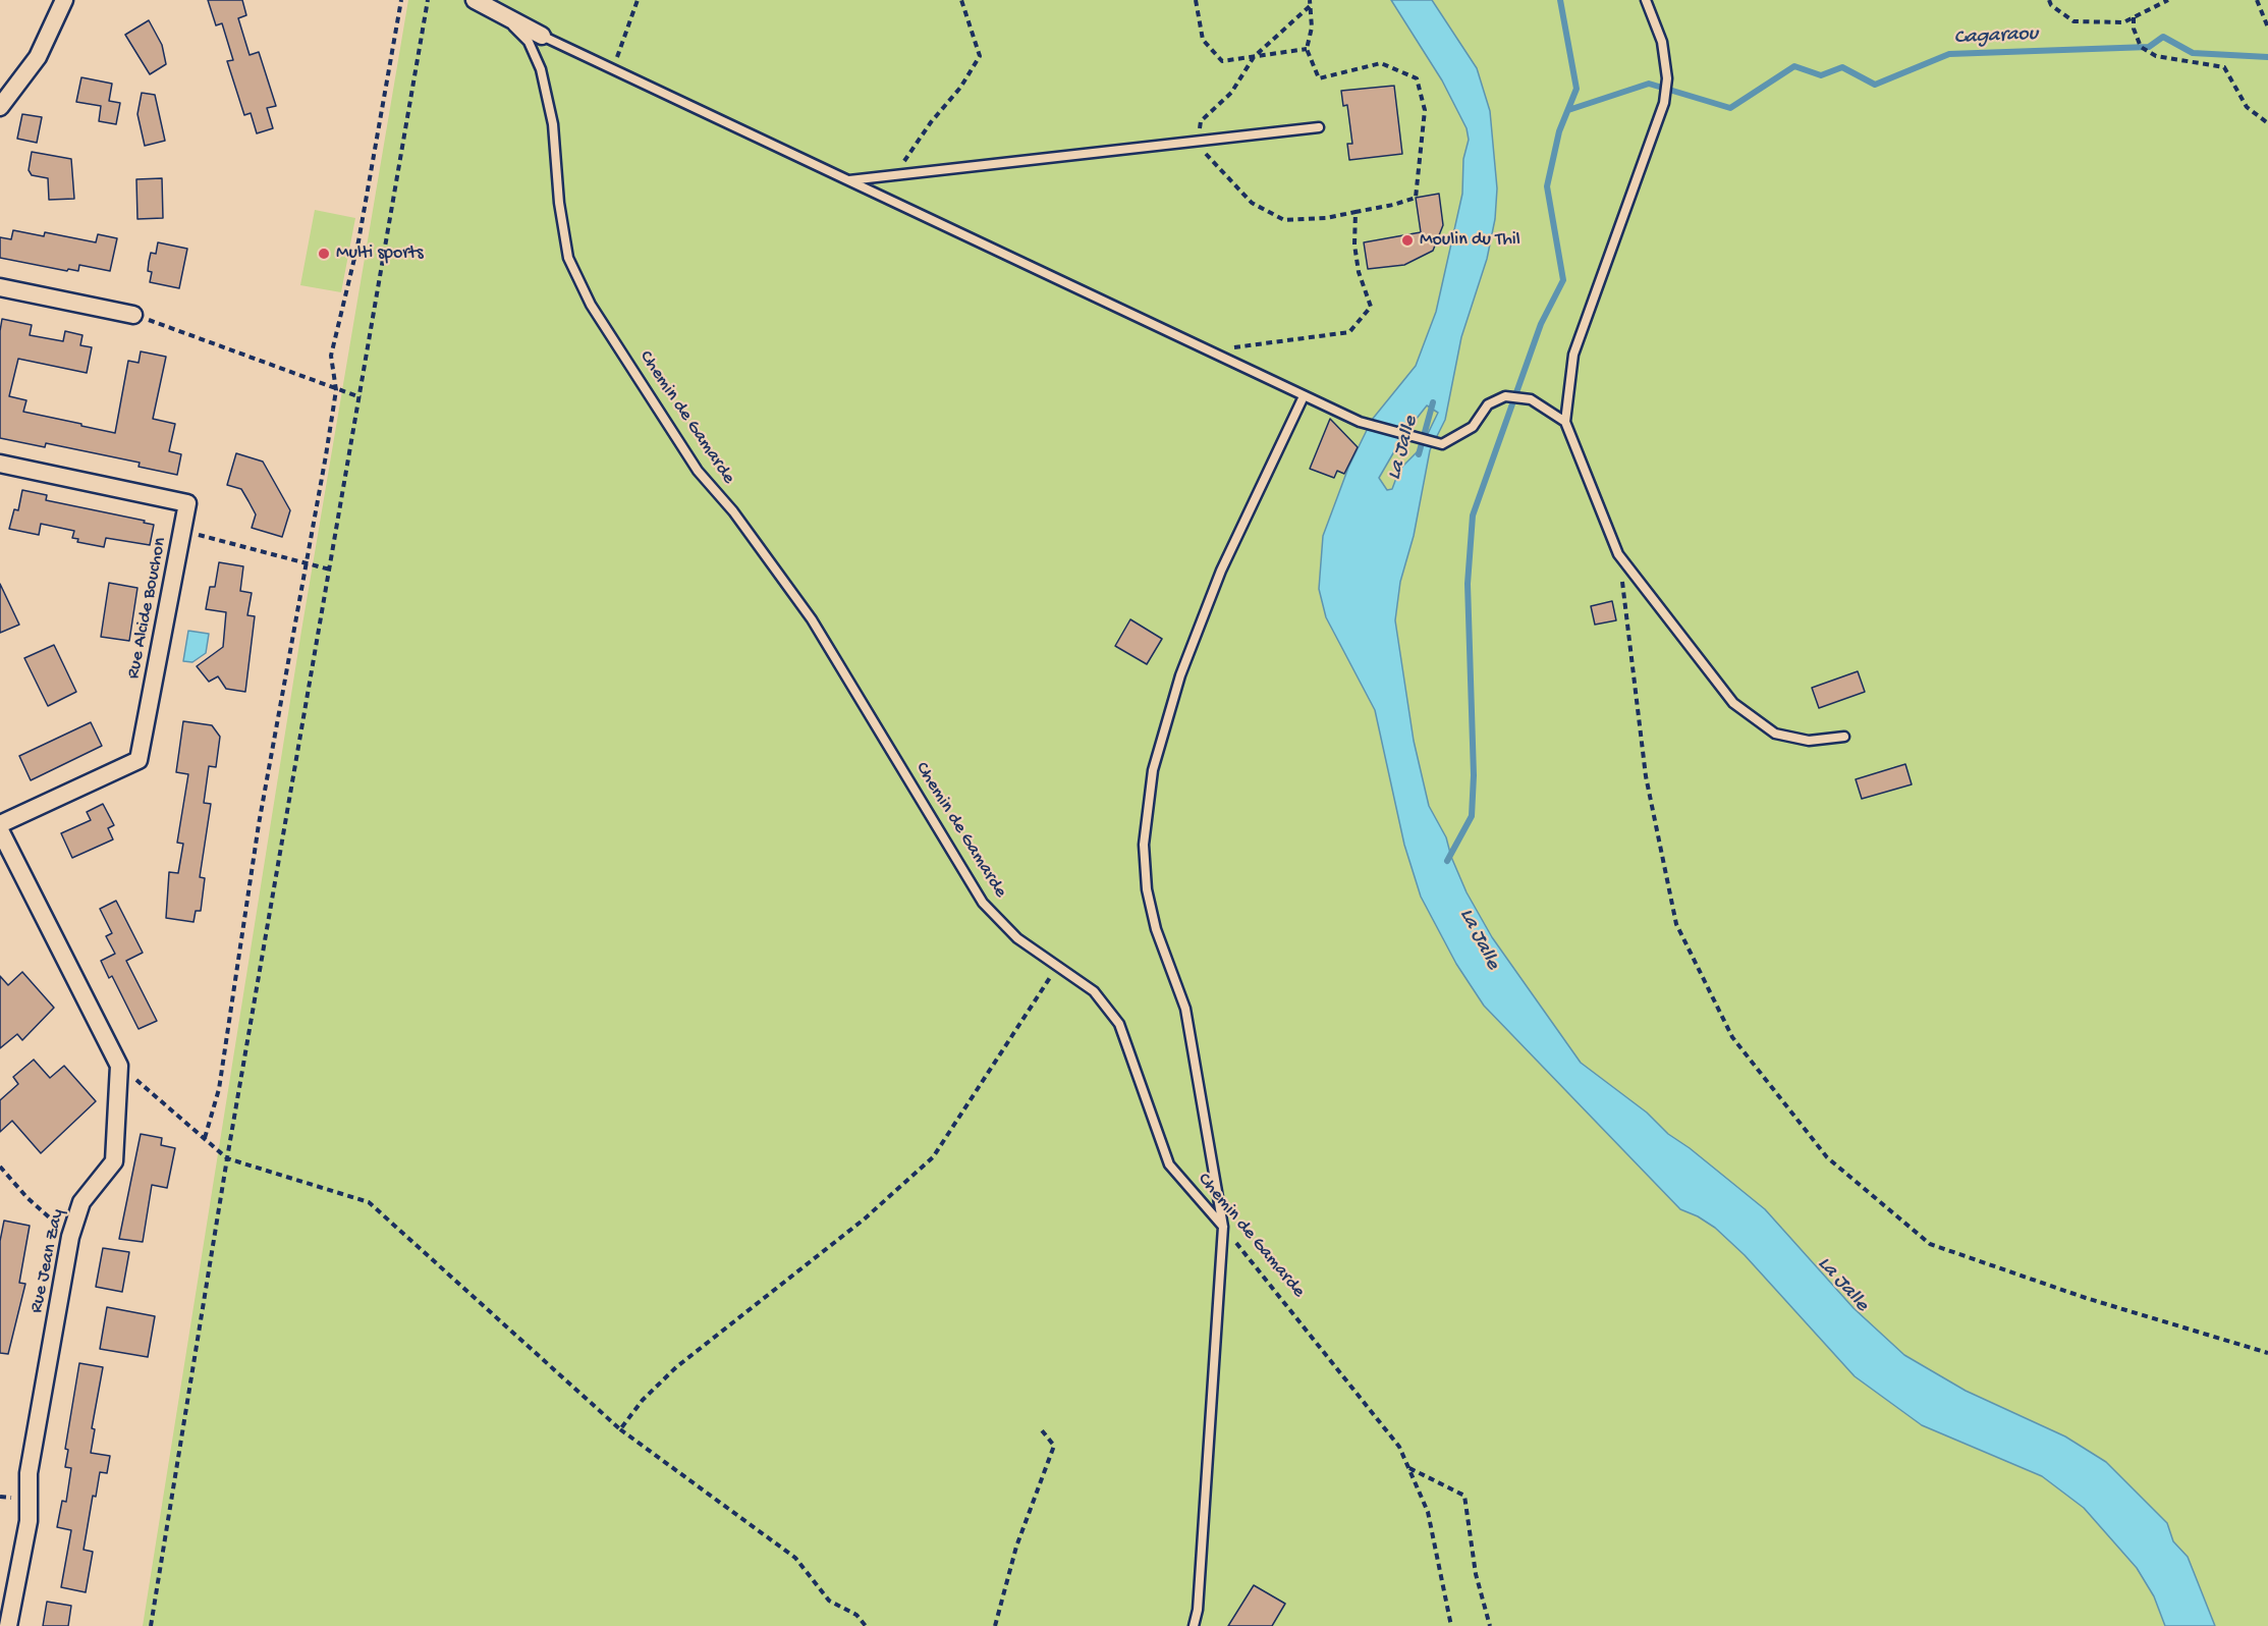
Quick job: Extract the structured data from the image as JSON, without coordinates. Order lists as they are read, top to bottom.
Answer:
{
  "streets": {
    "street": ["Rue Alcide Bouchon", "Rue Jean Zay"],
    "lane": ["Chemin de Gamarde"]
  },
  "water": ["Cagaraou", "La Jalle"],
  "places": ["Moulin du Thil", "Multi sports"]
}
